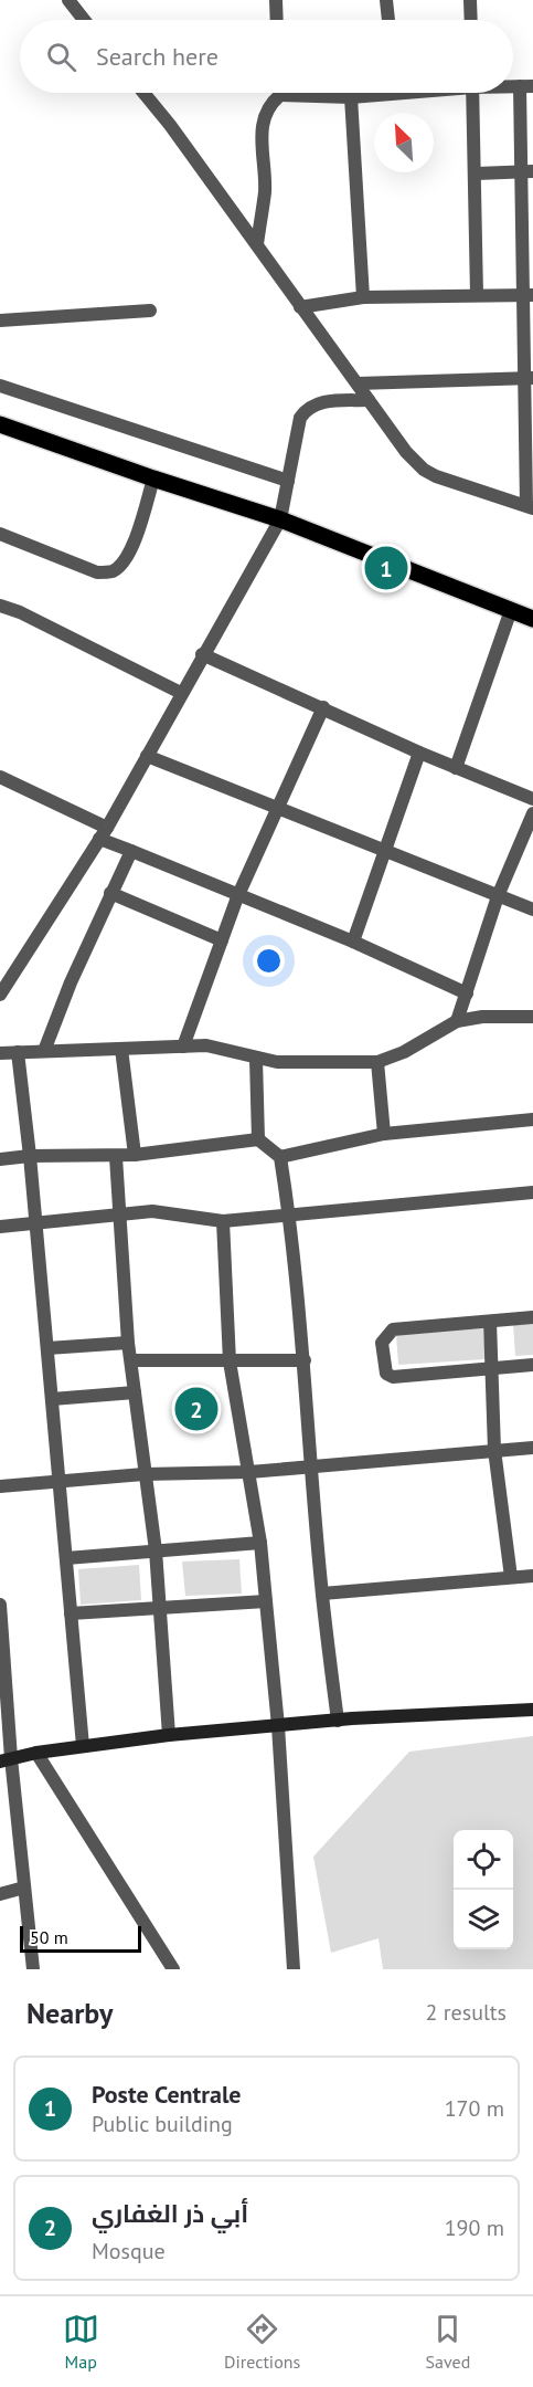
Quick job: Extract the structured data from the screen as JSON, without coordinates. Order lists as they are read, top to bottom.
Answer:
{
  "scale_bar": "50 m",
  "north": "top left",
  "page": {
    "search": "Search here",
    "pins": ["1", "2"],
    "scale": "50 m",
    "heading": ["Nearby", "2 results"],
    "list": [
      {
        "mark": "1",
        "name": "Poste Centrale",
        "note": "Public building",
        "value": "170 m"
      },
      {
        "mark": "2",
        "name": "أبي ذر الغفاري",
        "note": "Mosque",
        "value": "190 m"
      }
    ],
    "nav": ["Map", "Directions", "Saved"]
  }
}
